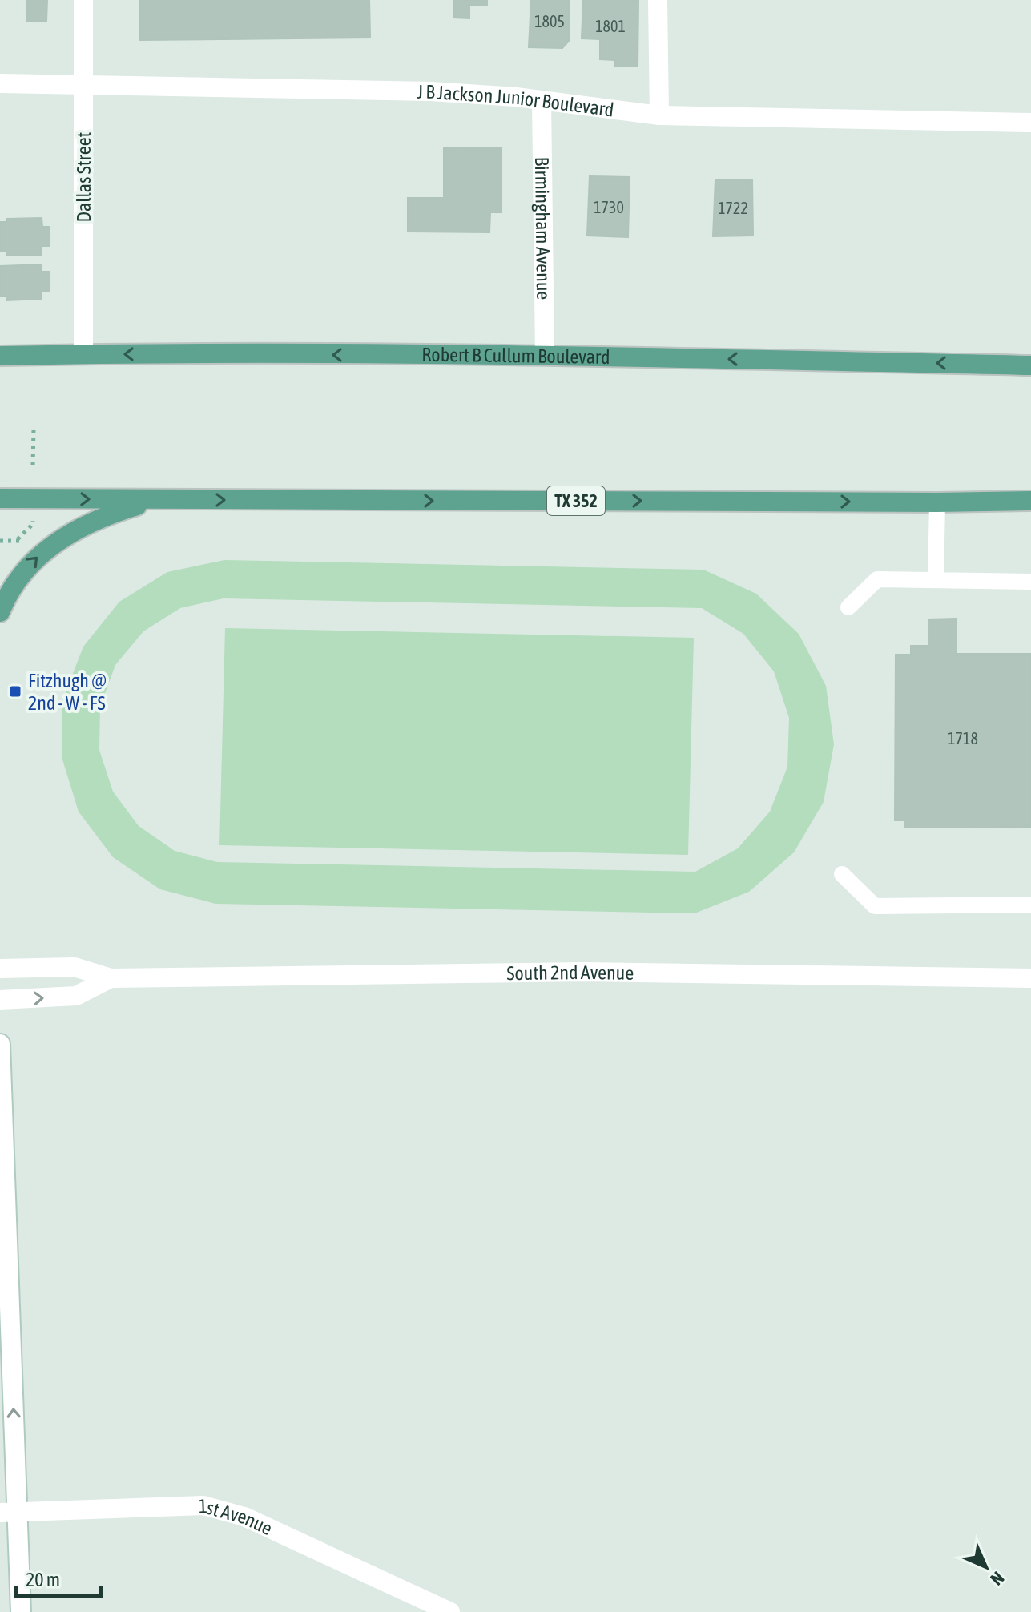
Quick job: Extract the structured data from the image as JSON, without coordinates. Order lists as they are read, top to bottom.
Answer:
{
  "streets": {
    "main road": ["Robert B Cullum Boulevard", "TX 352"],
    "street": [
      "J B Jackson Junior Boulevard",
      "Dallas Street",
      "Birmingham Avenue",
      "South 2nd Avenue",
      "1st Avenue"
    ]
  },
  "crossings": [
    ["J B Jackson Junior Boulevard", "Dallas Street"],
    ["J B Jackson Junior Boulevard", "Birmingham Avenue"],
    ["Dallas Street", "Robert B Cullum Boulevard"],
    ["Birmingham Avenue", "Robert B Cullum Boulevard"]
  ],
  "places": {
    "transit": ["Fitzhugh @ 2nd - W - FS"]
  },
  "house_numbers": [
    "1805",
    "1801",
    "1730",
    "1722",
    "1718"
  ],
  "scale_bar": "20 m",
  "north": "bottom right"
}
